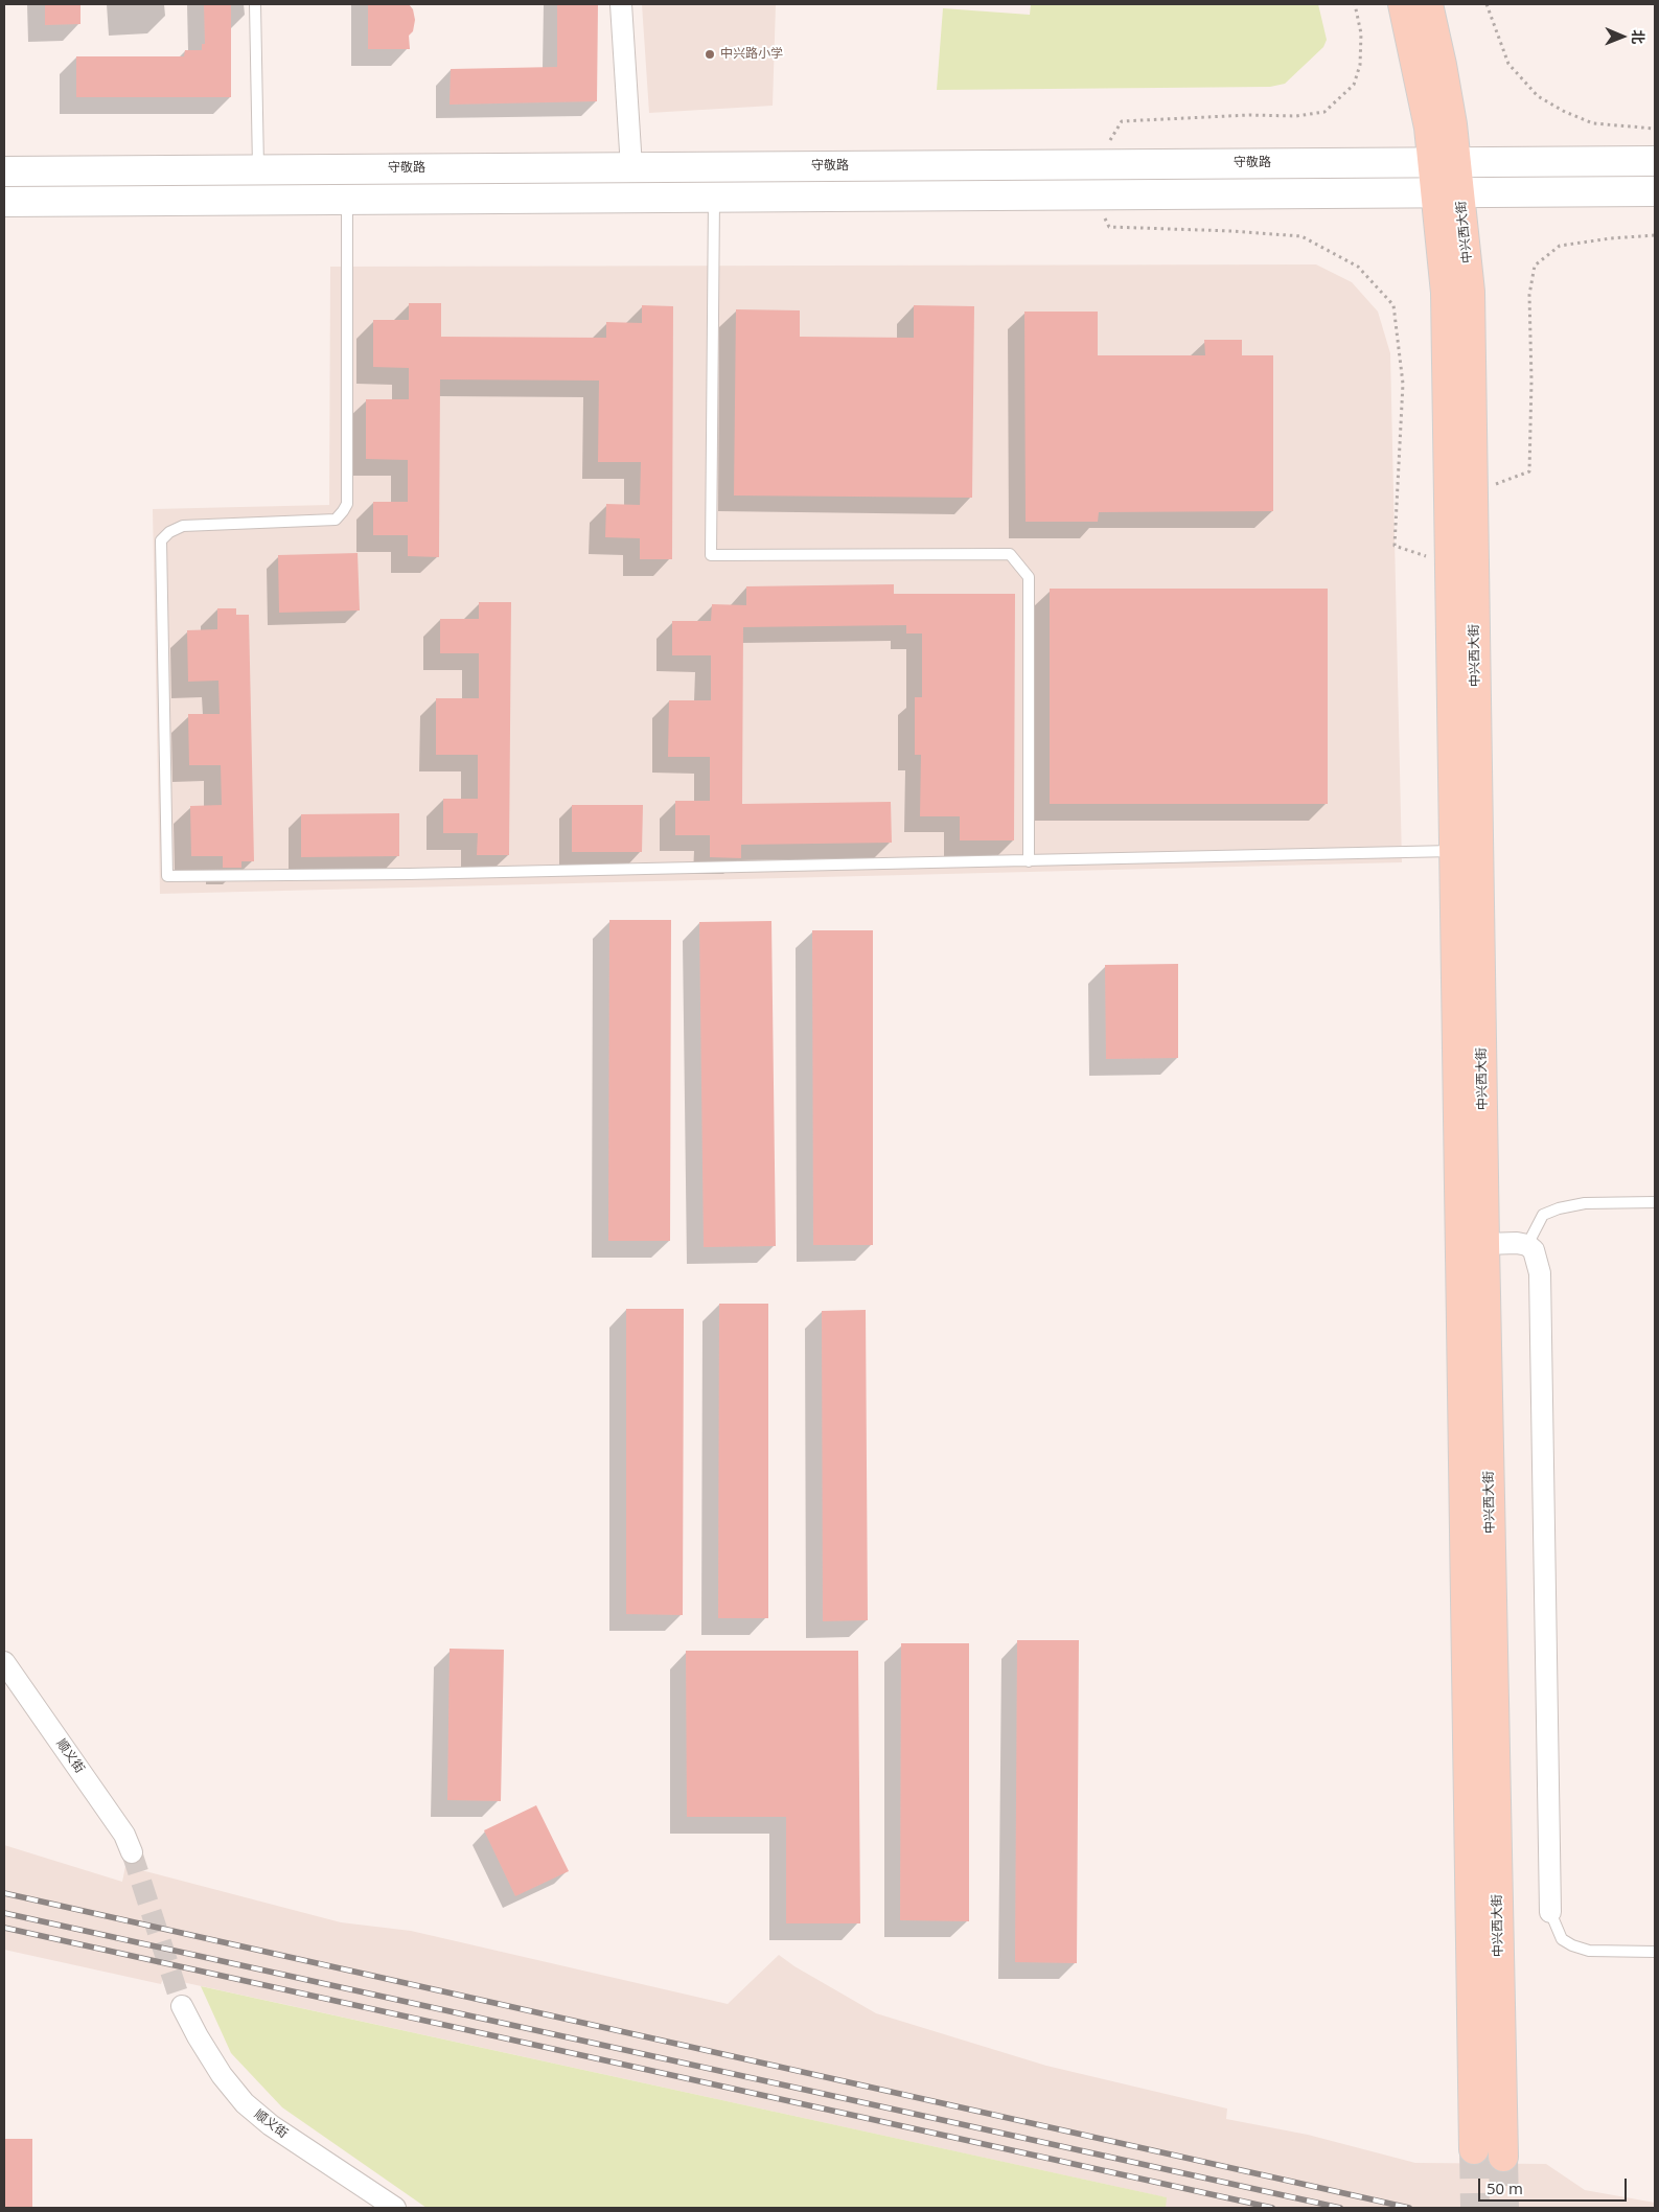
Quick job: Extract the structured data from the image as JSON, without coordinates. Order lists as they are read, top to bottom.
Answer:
{
  "streets": {
    "main road": ["守敬路", "中兴西大街"],
    "street": ["顺义街"]
  },
  "crossings": [
    ["守敬路", "中兴西大街"]
  ],
  "places": ["中兴路小学"],
  "scale_bar": "50 m",
  "north": "right"
}
